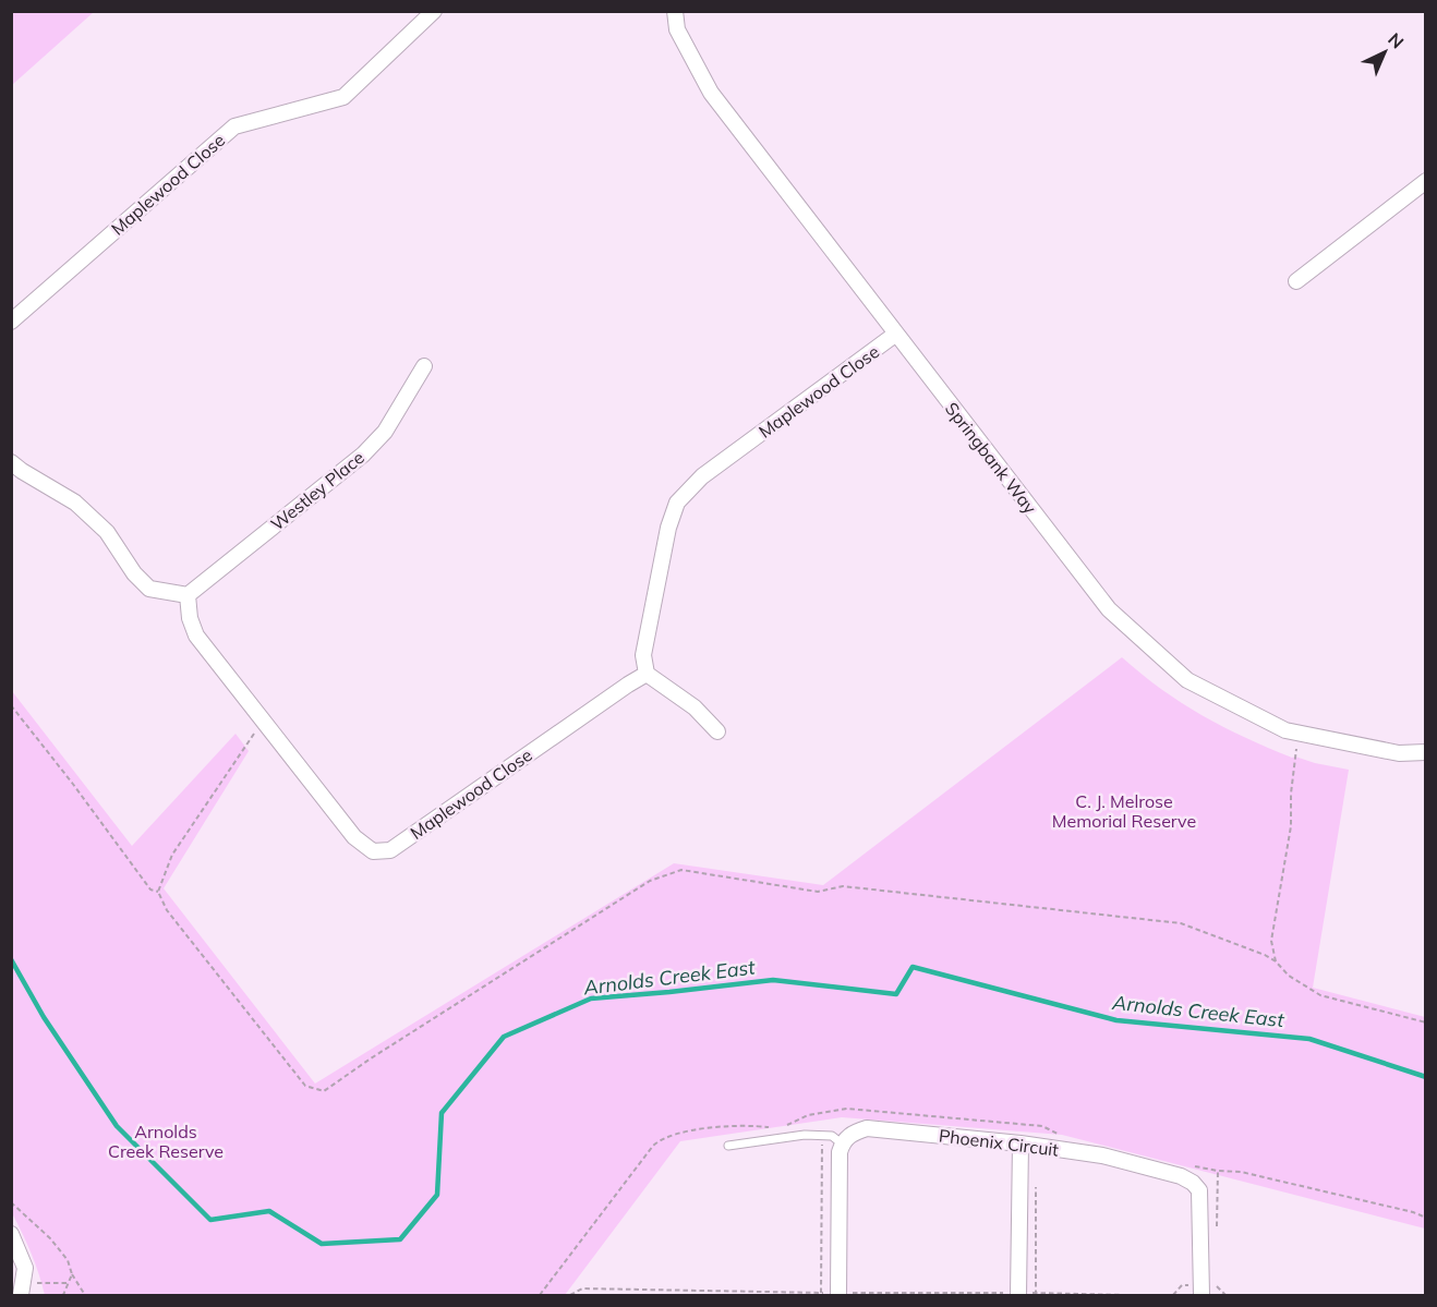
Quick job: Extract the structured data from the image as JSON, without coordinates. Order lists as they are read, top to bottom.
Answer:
{
  "streets": {
    "street": [
      "Maplewood Close",
      "Springbank Way",
      "Westley Place",
      "Phoenix Circuit"
    ]
  },
  "crossings": [
    ["Maplewood Close", "Springbank Way"],
    ["Maplewood Close", "Westley Place"]
  ],
  "water": ["Arnolds Creek East"],
  "parks": ["C. J. Melrose Memorial Reserve", "Arnolds Creek Reserve"],
  "north": "top right"
}
